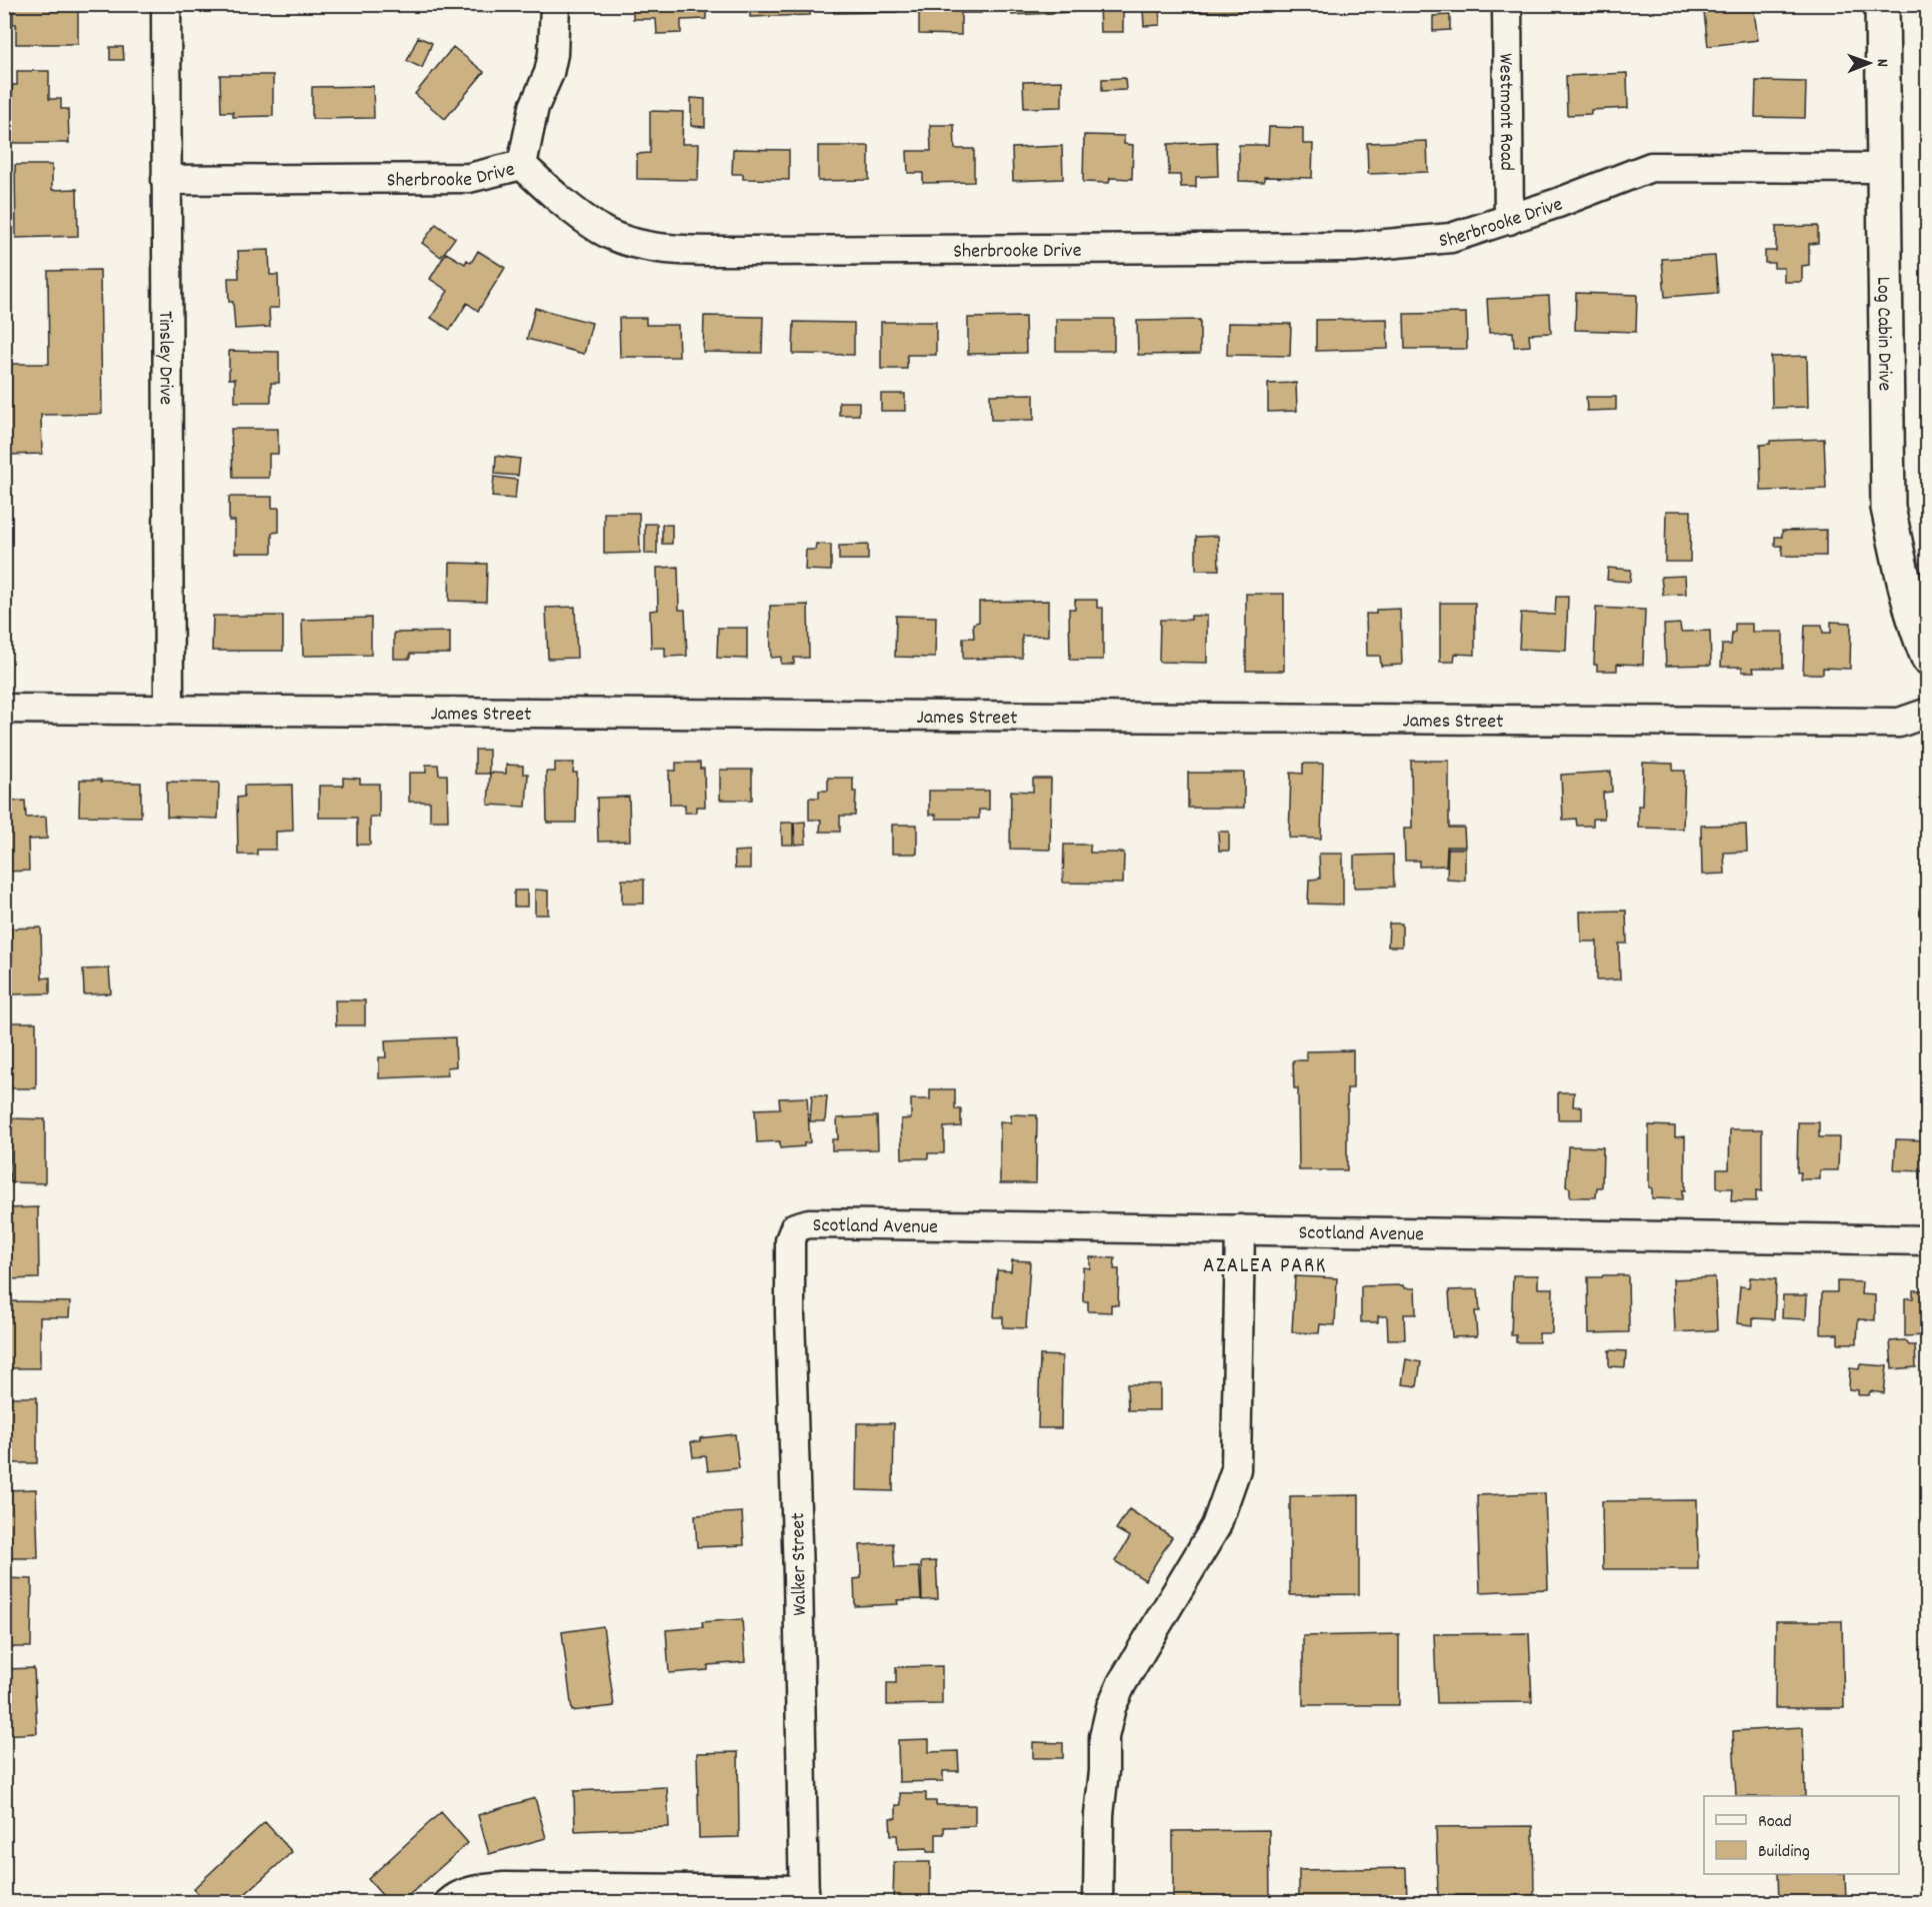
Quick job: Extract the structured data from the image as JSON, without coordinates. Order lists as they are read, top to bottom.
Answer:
{
  "streets": {
    "street": [
      "Westmont Road",
      "Sherbrooke Drive",
      "Log Cabin Drive",
      "Tinsley Drive",
      "James Street",
      "Scotland Avenue",
      "Walker Street"
    ]
  },
  "crossings": [
    ["Westmont Road", "Sherbrooke Drive"],
    ["Sherbrooke Drive", "Log Cabin Drive"],
    ["Sherbrooke Drive", "Tinsley Drive"],
    ["Tinsley Drive", "James Street"],
    ["Scotland Avenue", "Walker Street"]
  ],
  "districts": ["AZALEA PARK"],
  "legend": ["Road", "Building"],
  "north": "right"
}
